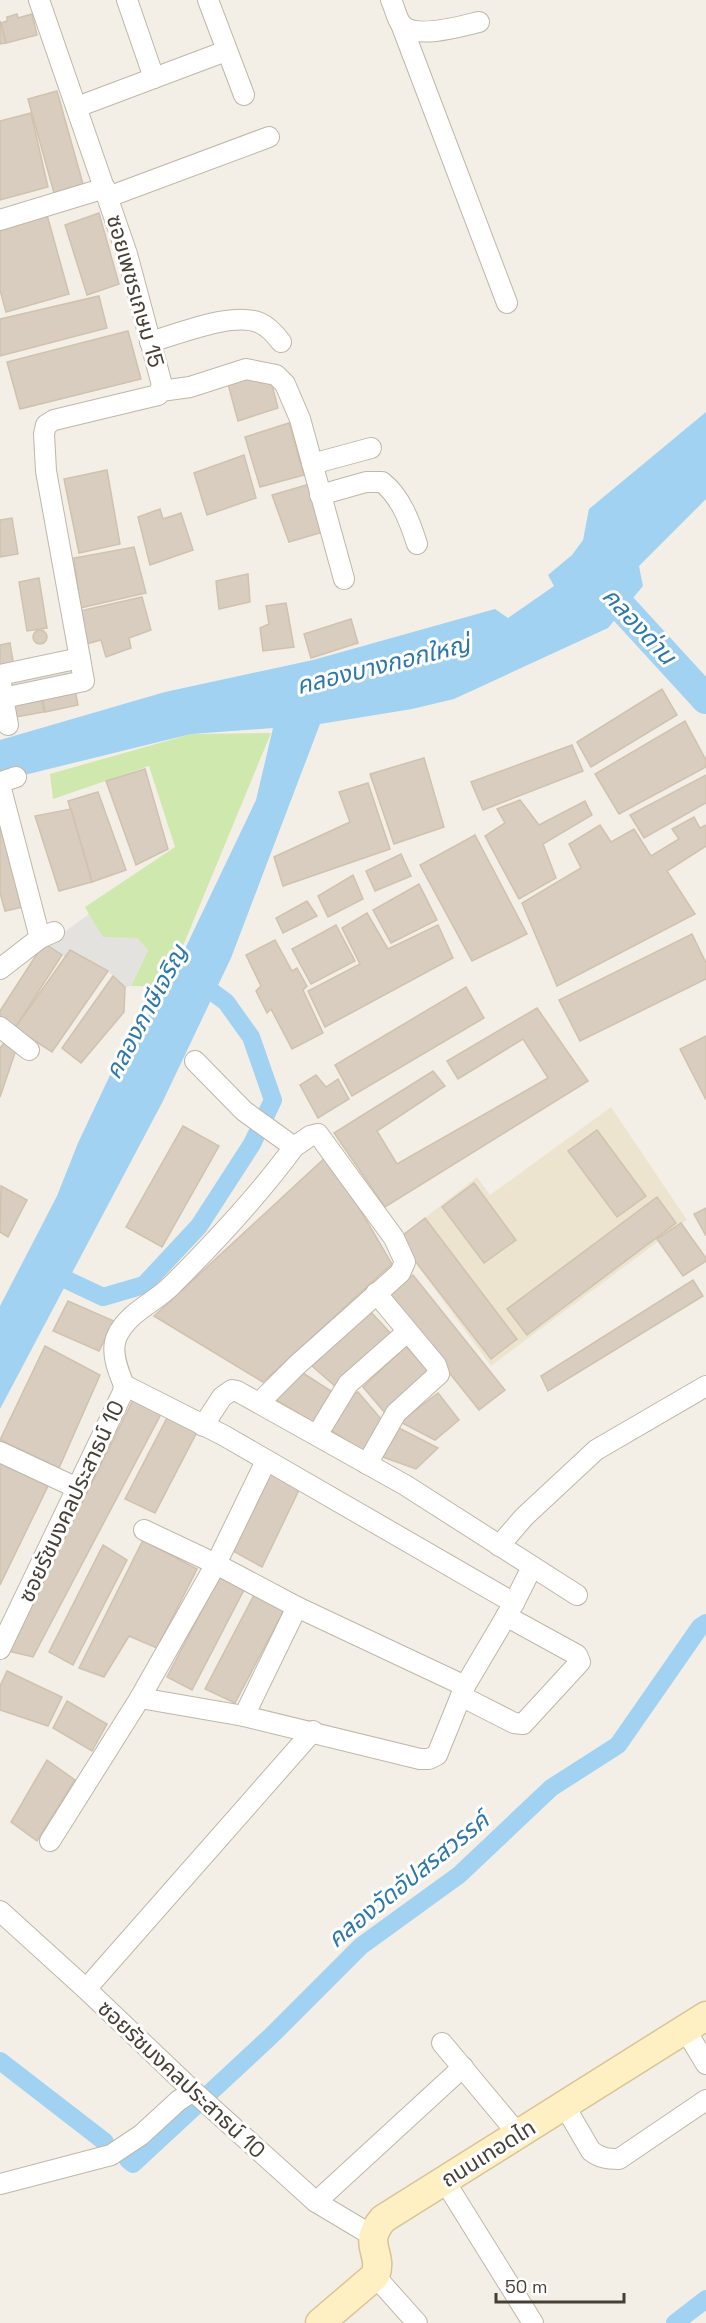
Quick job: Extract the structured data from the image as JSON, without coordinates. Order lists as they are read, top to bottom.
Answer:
{
  "streets": {
    "main road": ["ถนนเทอดไท"],
    "street": ["ซอยเพชรเกษม 15", "ซอยรัชมงคลประสาธน์ 10"]
  },
  "crossings": [
    ["ซอยรัชมงคลประสาธน์ 10", "ถนนเทอดไท"]
  ],
  "water": [
    "คลองด่าน",
    "คลองบางกอกใหญ่",
    "คลองภาษีเจริญ",
    "คลองวัดอัปสรสวรรค์"
  ],
  "scale_bar": "50 m"
}
